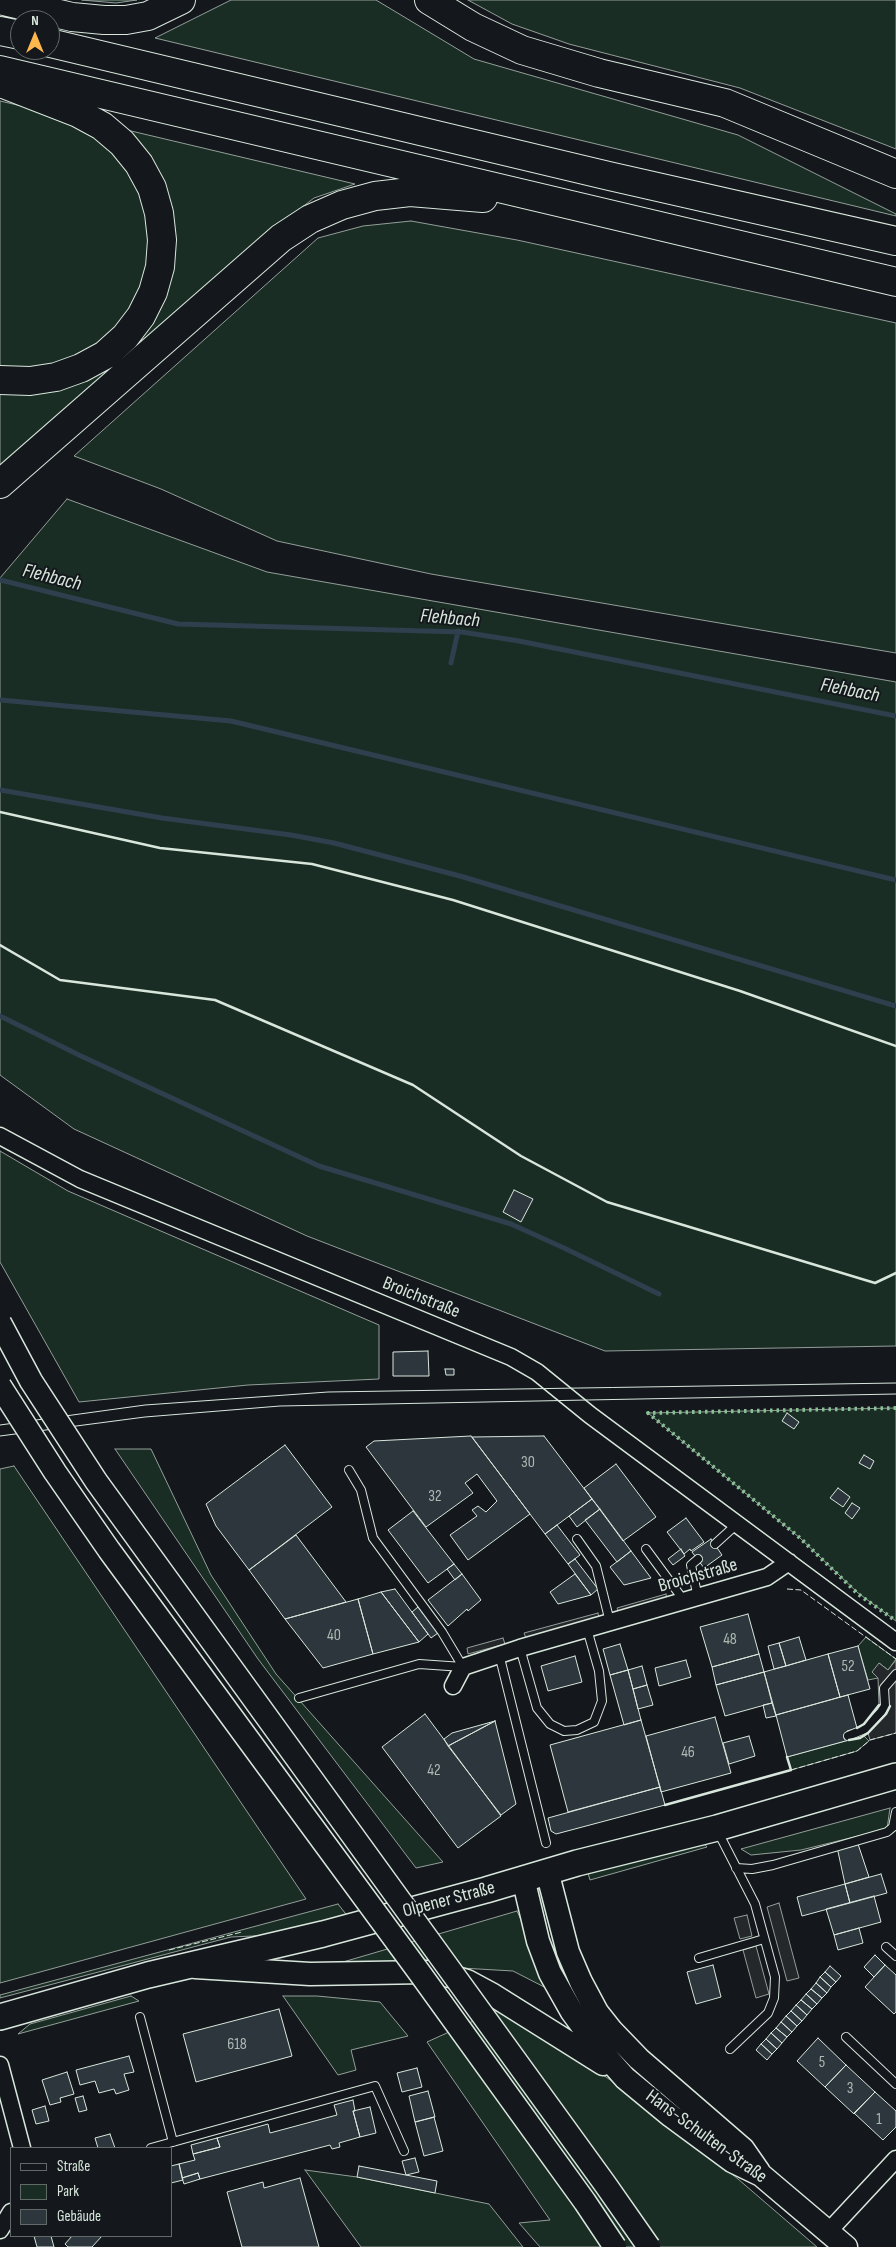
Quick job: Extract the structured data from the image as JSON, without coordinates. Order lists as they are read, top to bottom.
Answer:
{
  "streets": {
    "main road": ["Olpener Straße", "Hans-Schulten-Straße"],
    "street": ["Broichstraße"]
  },
  "crossings": [
    ["Olpener Straße", "Hans-Schulten-Straße"]
  ],
  "water": ["Flehbach"],
  "house_numbers": [
    "30",
    "32",
    "40",
    "48",
    "52",
    "46",
    "42",
    "618",
    "5",
    "3",
    "1"
  ],
  "legend": ["Straße", "Park", "Gebäude"],
  "north": "top"
}
